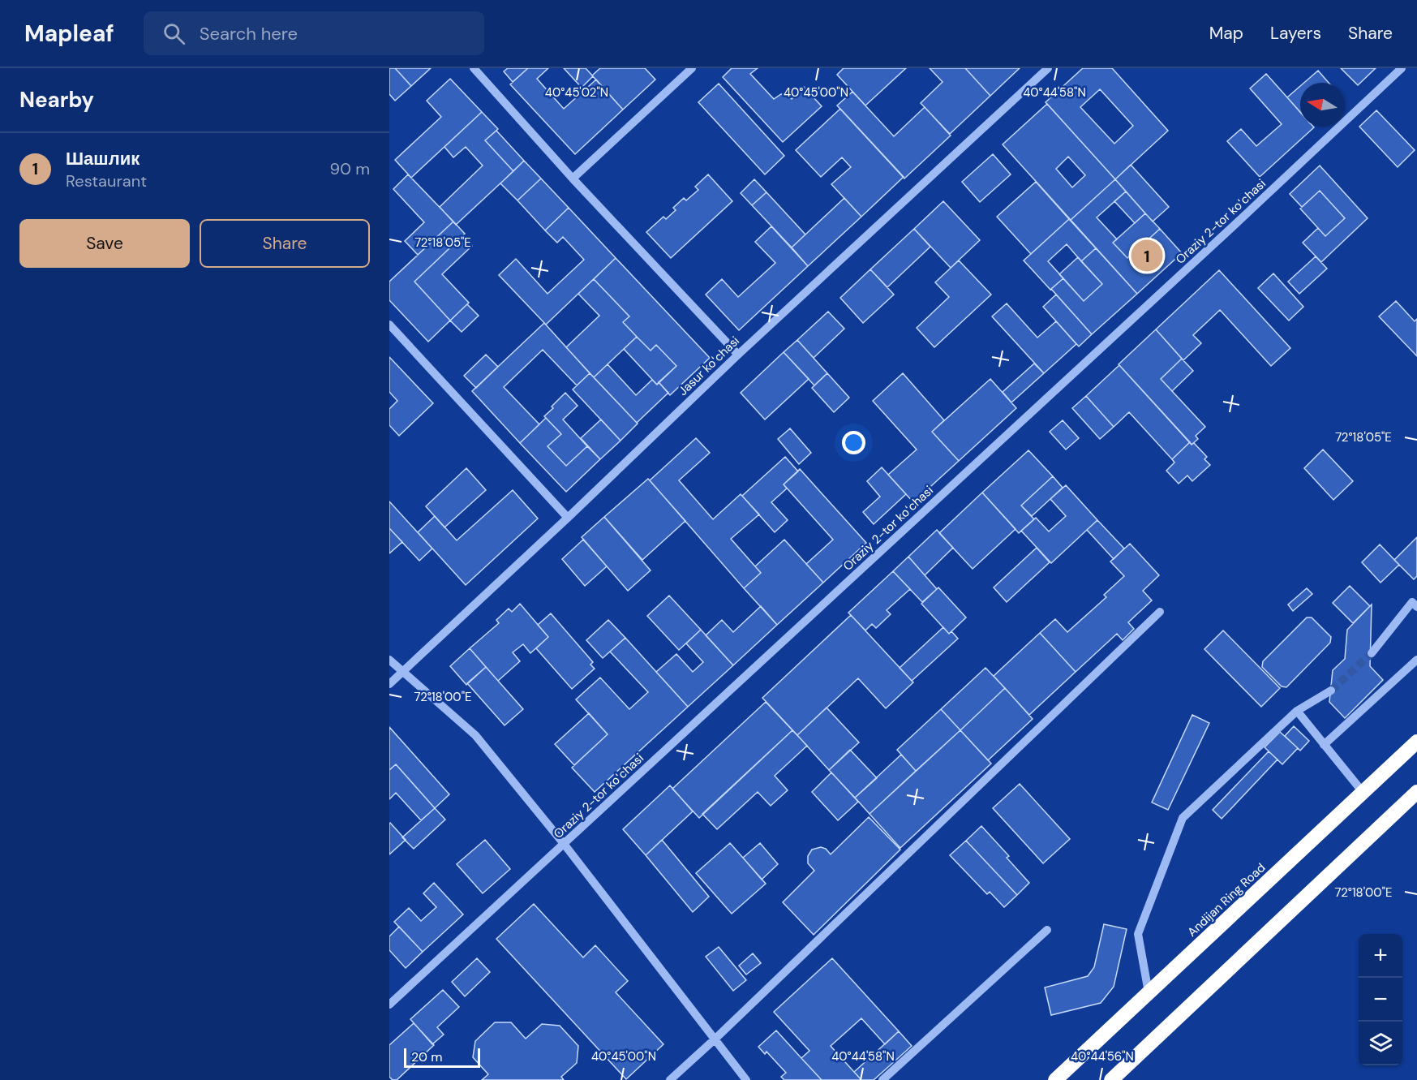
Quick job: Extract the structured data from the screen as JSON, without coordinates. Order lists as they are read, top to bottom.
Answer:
{
  "streets": {
    "highway": ["Andijan Ring Road"],
    "street": ["Oraziy 2-tor koʻchasi", "Jasur koʻchasi"]
  },
  "scale_bar": "20 m",
  "north": "left",
  "page": {
    "header": "Mapleaf",
    "search": "Search here",
    "nav": ["Map", "Layers", "Share"],
    "heading": "Nearby",
    "list": [
      {
        "mark": "1",
        "name": "Шашлик",
        "note": "Restaurant",
        "value": "90 m"
      }
    ],
    "buttons": ["Save", "Share"],
    "pins": "1",
    "map_buttons": ["+", "−"],
    "scale": "20 m"
  },
  "coordinates": [
    "40°45'02\"N",
    "40°45'00\"N",
    "40°44'58\"N",
    "72°18'05\"E",
    "72°18'00\"E",
    "40°44'56\"N"
  ]
}
